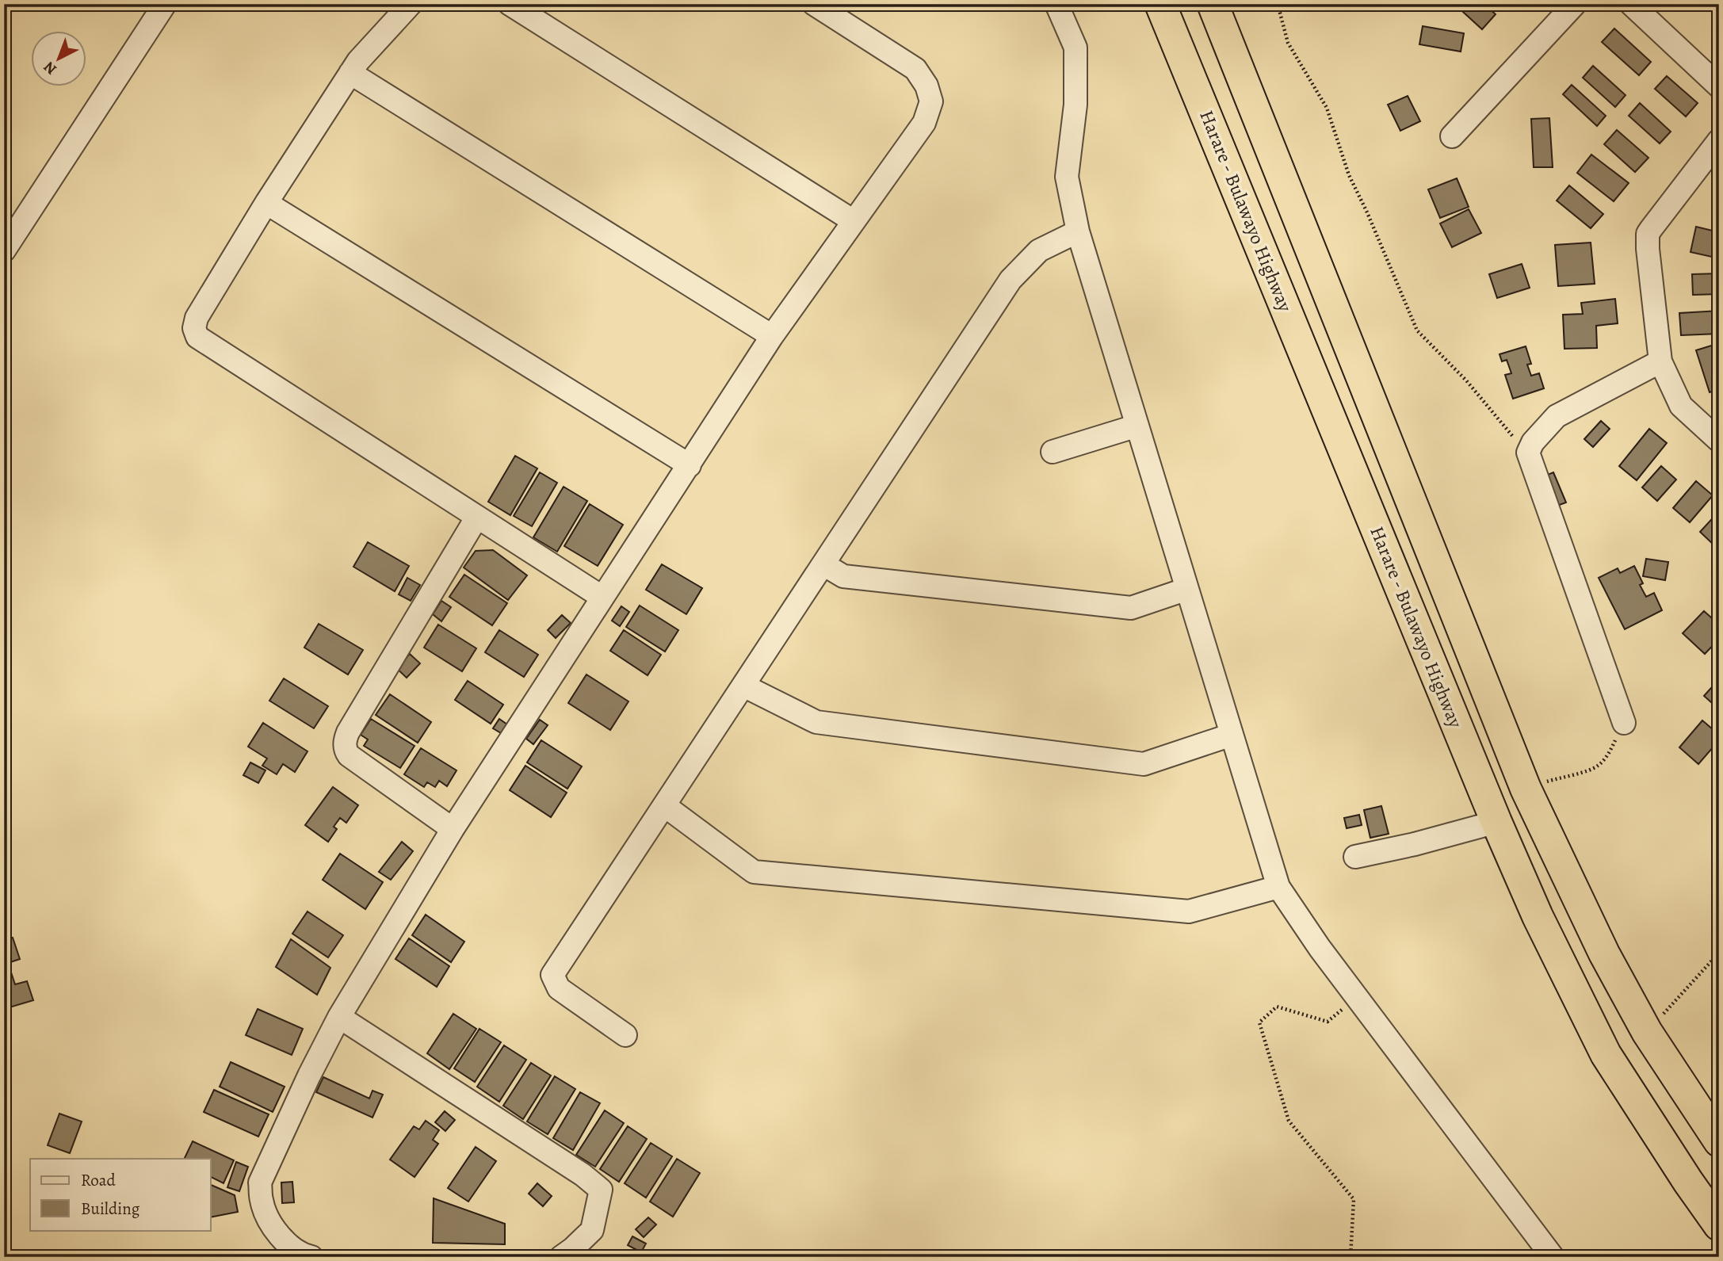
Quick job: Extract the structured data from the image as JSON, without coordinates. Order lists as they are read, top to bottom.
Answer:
{
  "streets": {
    "highway": ["Harare - Bulawayo Highway"]
  },
  "legend": ["Road", "Building"],
  "north": "bottom left"
}
